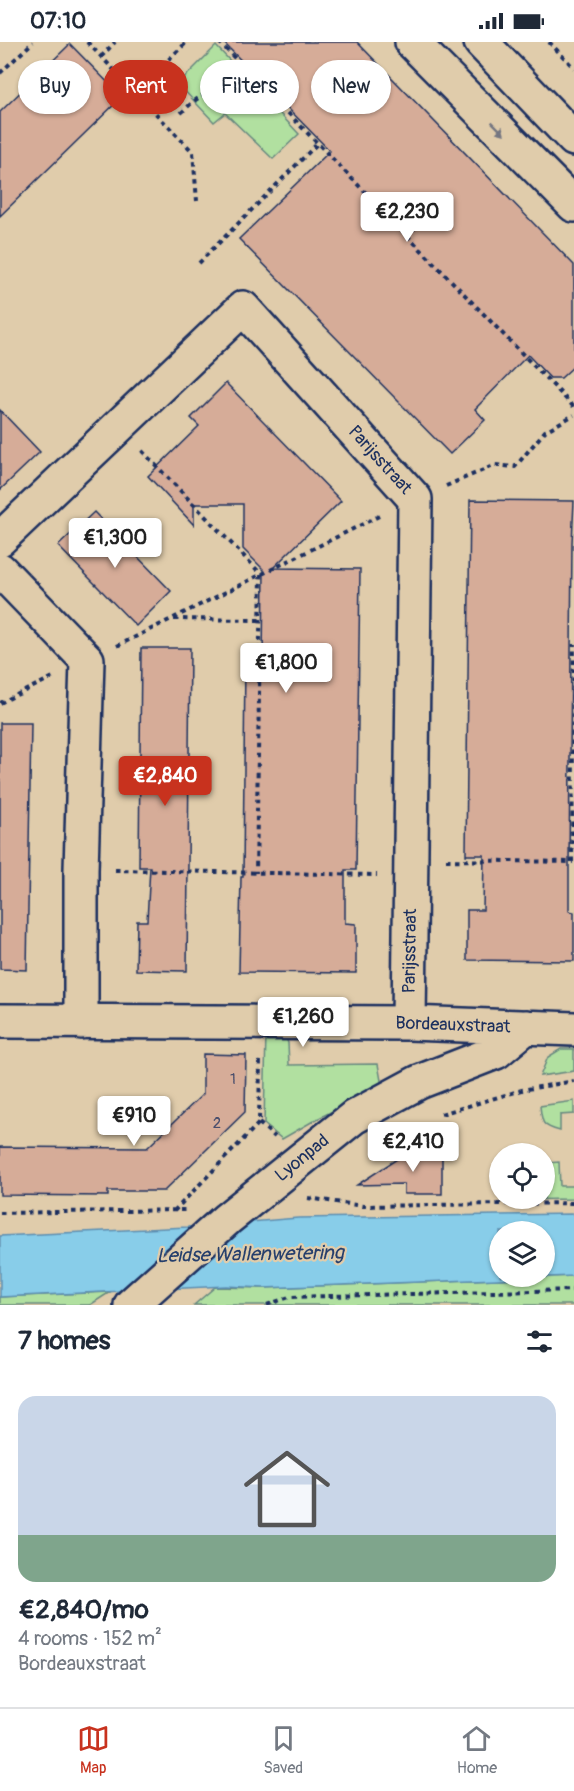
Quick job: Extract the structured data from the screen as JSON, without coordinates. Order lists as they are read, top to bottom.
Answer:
{
  "streets": {
    "street": ["Parijsstraat", "Bordeauxstraat", "Lyonpad"]
  },
  "crossings": [
    ["Parijsstraat", "Bordeauxstraat"],
    ["Bordeauxstraat", "Lyonpad"]
  ],
  "water": ["Leidse Wallenwetering"],
  "house_numbers": ["1", "2"],
  "page": {
    "status": "07:10",
    "chip": [
      "Buy",
      "Rent",
      "Filters",
      "New"
    ],
    "price": [
      "€2,230",
      "€1,300",
      "€1,800",
      "€2,840",
      "€1,260",
      "€910",
      "€2,410"
    ],
    "heading": "7 homes",
    "list": [
      {
        "name": "€2,840/mo",
        "note": "4 rooms · 152 m² · Bordeauxstraat"
      }
    ],
    "tabs": ["Map", "Saved", "Home"]
  }
}
